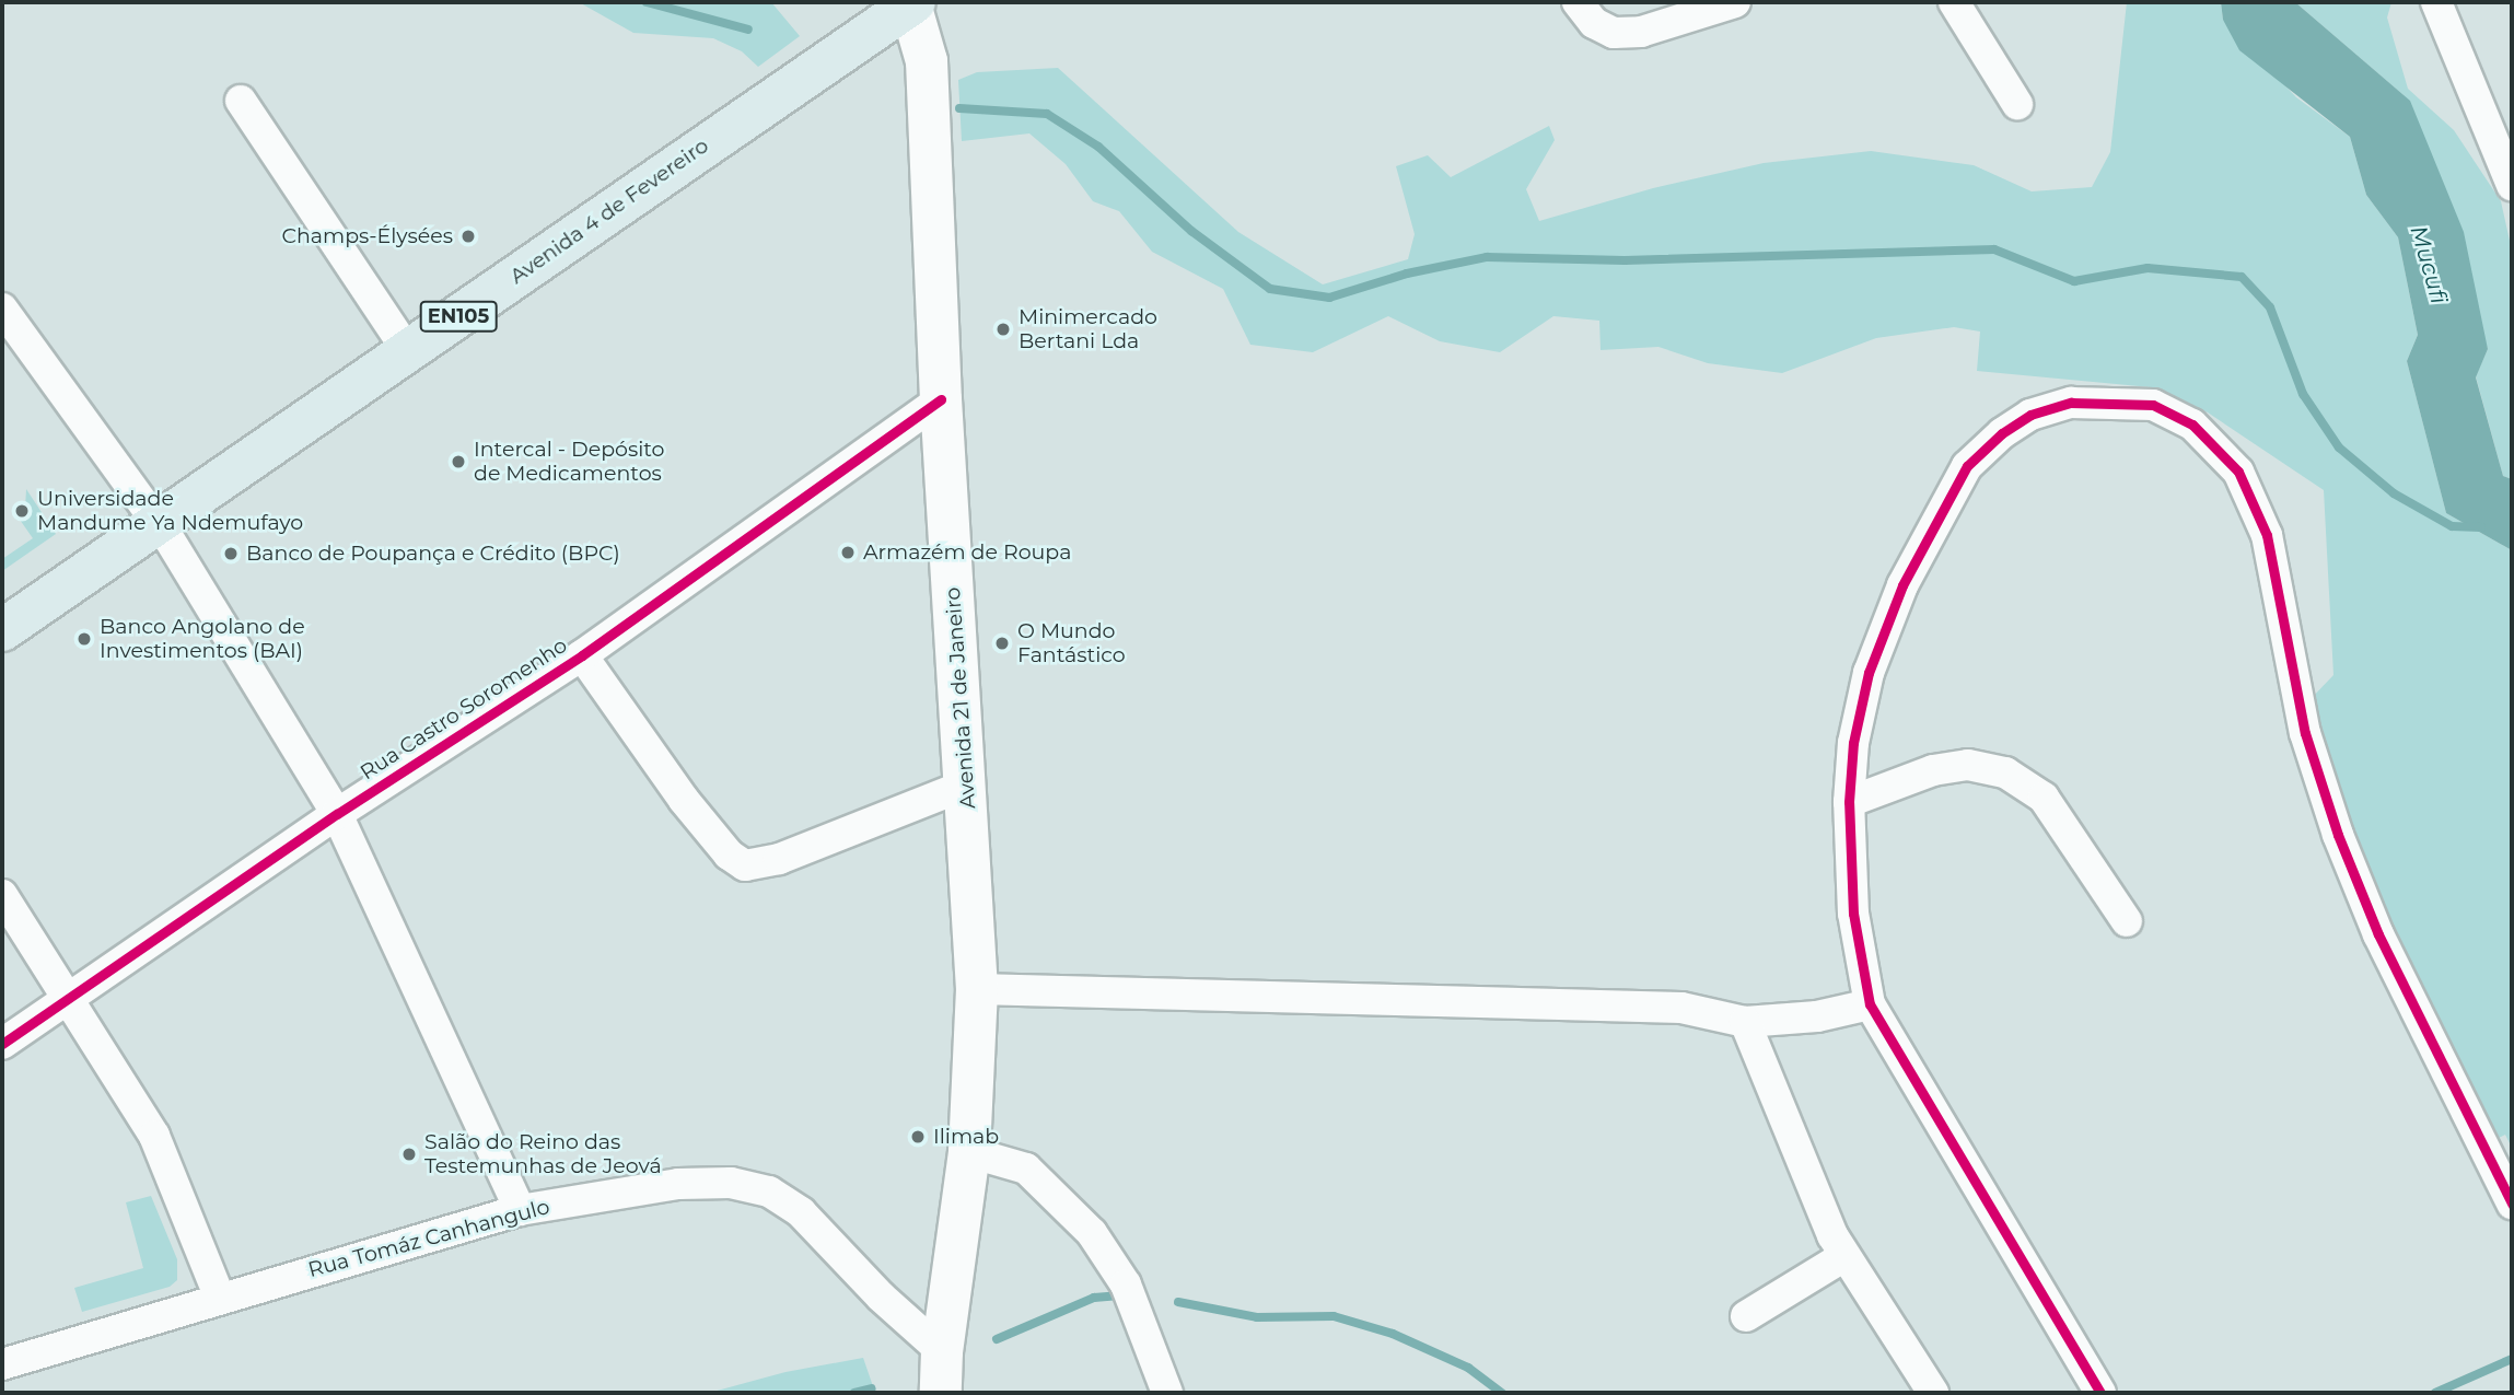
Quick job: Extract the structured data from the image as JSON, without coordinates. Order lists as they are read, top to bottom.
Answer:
{
  "streets": {
    "main road": ["Avenida 4 de Fevereiro", "EN105", "Avenida 21 de Janeiro"],
    "street": ["Rua Castro Soromenho", "Rua Tomáz Canhangulo"]
  },
  "crossings": [
    ["Avenida 4 de Fevereiro", "Avenida 21 de Janeiro"],
    ["Avenida 21 de Janeiro", "Rua Castro Soromenho"],
    ["Avenida 21 de Janeiro", "Rua Tomáz Canhangulo"]
  ],
  "water": ["Mucufi"],
  "places": [
    "Champs-Élysées",
    "Minimercado Bertani Lda",
    "Intercal - Depósito de Medicamentos",
    "Universidade Mandume Ya Ndemufayo",
    "Armazém de Roupa",
    "Banco de Poupança e Crédito (BPC)",
    "Banco Angolano de Investimentos (BAI)",
    "O Mundo Fantástico",
    "Ilimab",
    "Salão do Reino das Testemunhas de Jeová"
  ]
}
